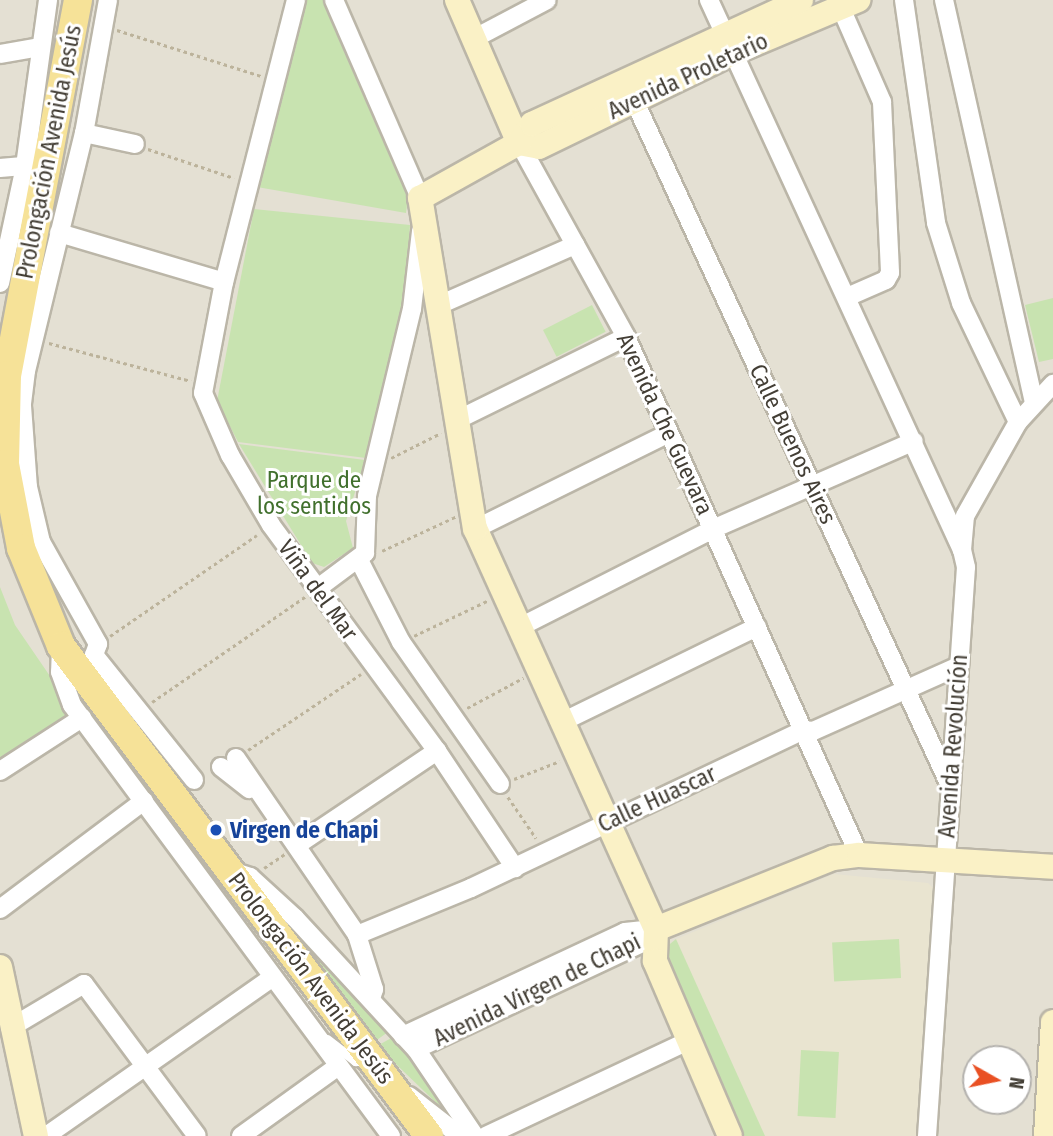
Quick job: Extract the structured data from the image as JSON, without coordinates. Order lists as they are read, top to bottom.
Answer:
{
  "streets": {
    "main road": ["Prolongación Avenida Jesús"],
    "street": [
      "Avenida Proletario",
      "Avenida Che Guevara",
      "Calle Buenos Aires",
      "Viña del Mar",
      "Avenida Revolución",
      "Calle Huascar",
      "Avenida Virgen de Chapi"
    ]
  },
  "crossings": [
    ["Avenida Proletario", "Avenida Che Guevara"],
    ["Avenida Proletario", "Calle Buenos Aires"],
    ["Avenida Che Guevara", "Calle Huascar"],
    ["Avenida Che Guevara", "Avenida Virgen de Chapi"],
    ["Calle Buenos Aires", "Avenida Revolución"],
    ["Calle Buenos Aires", "Calle Huascar"],
    ["Viña del Mar", "Calle Huascar"],
    ["Avenida Revolución", "Calle Huascar"],
    ["Avenida Revolución", "Avenida Virgen de Chapi"]
  ],
  "parks": ["Parque de los sentidos"],
  "places": ["Virgen de Chapi"],
  "north": "right"
}
